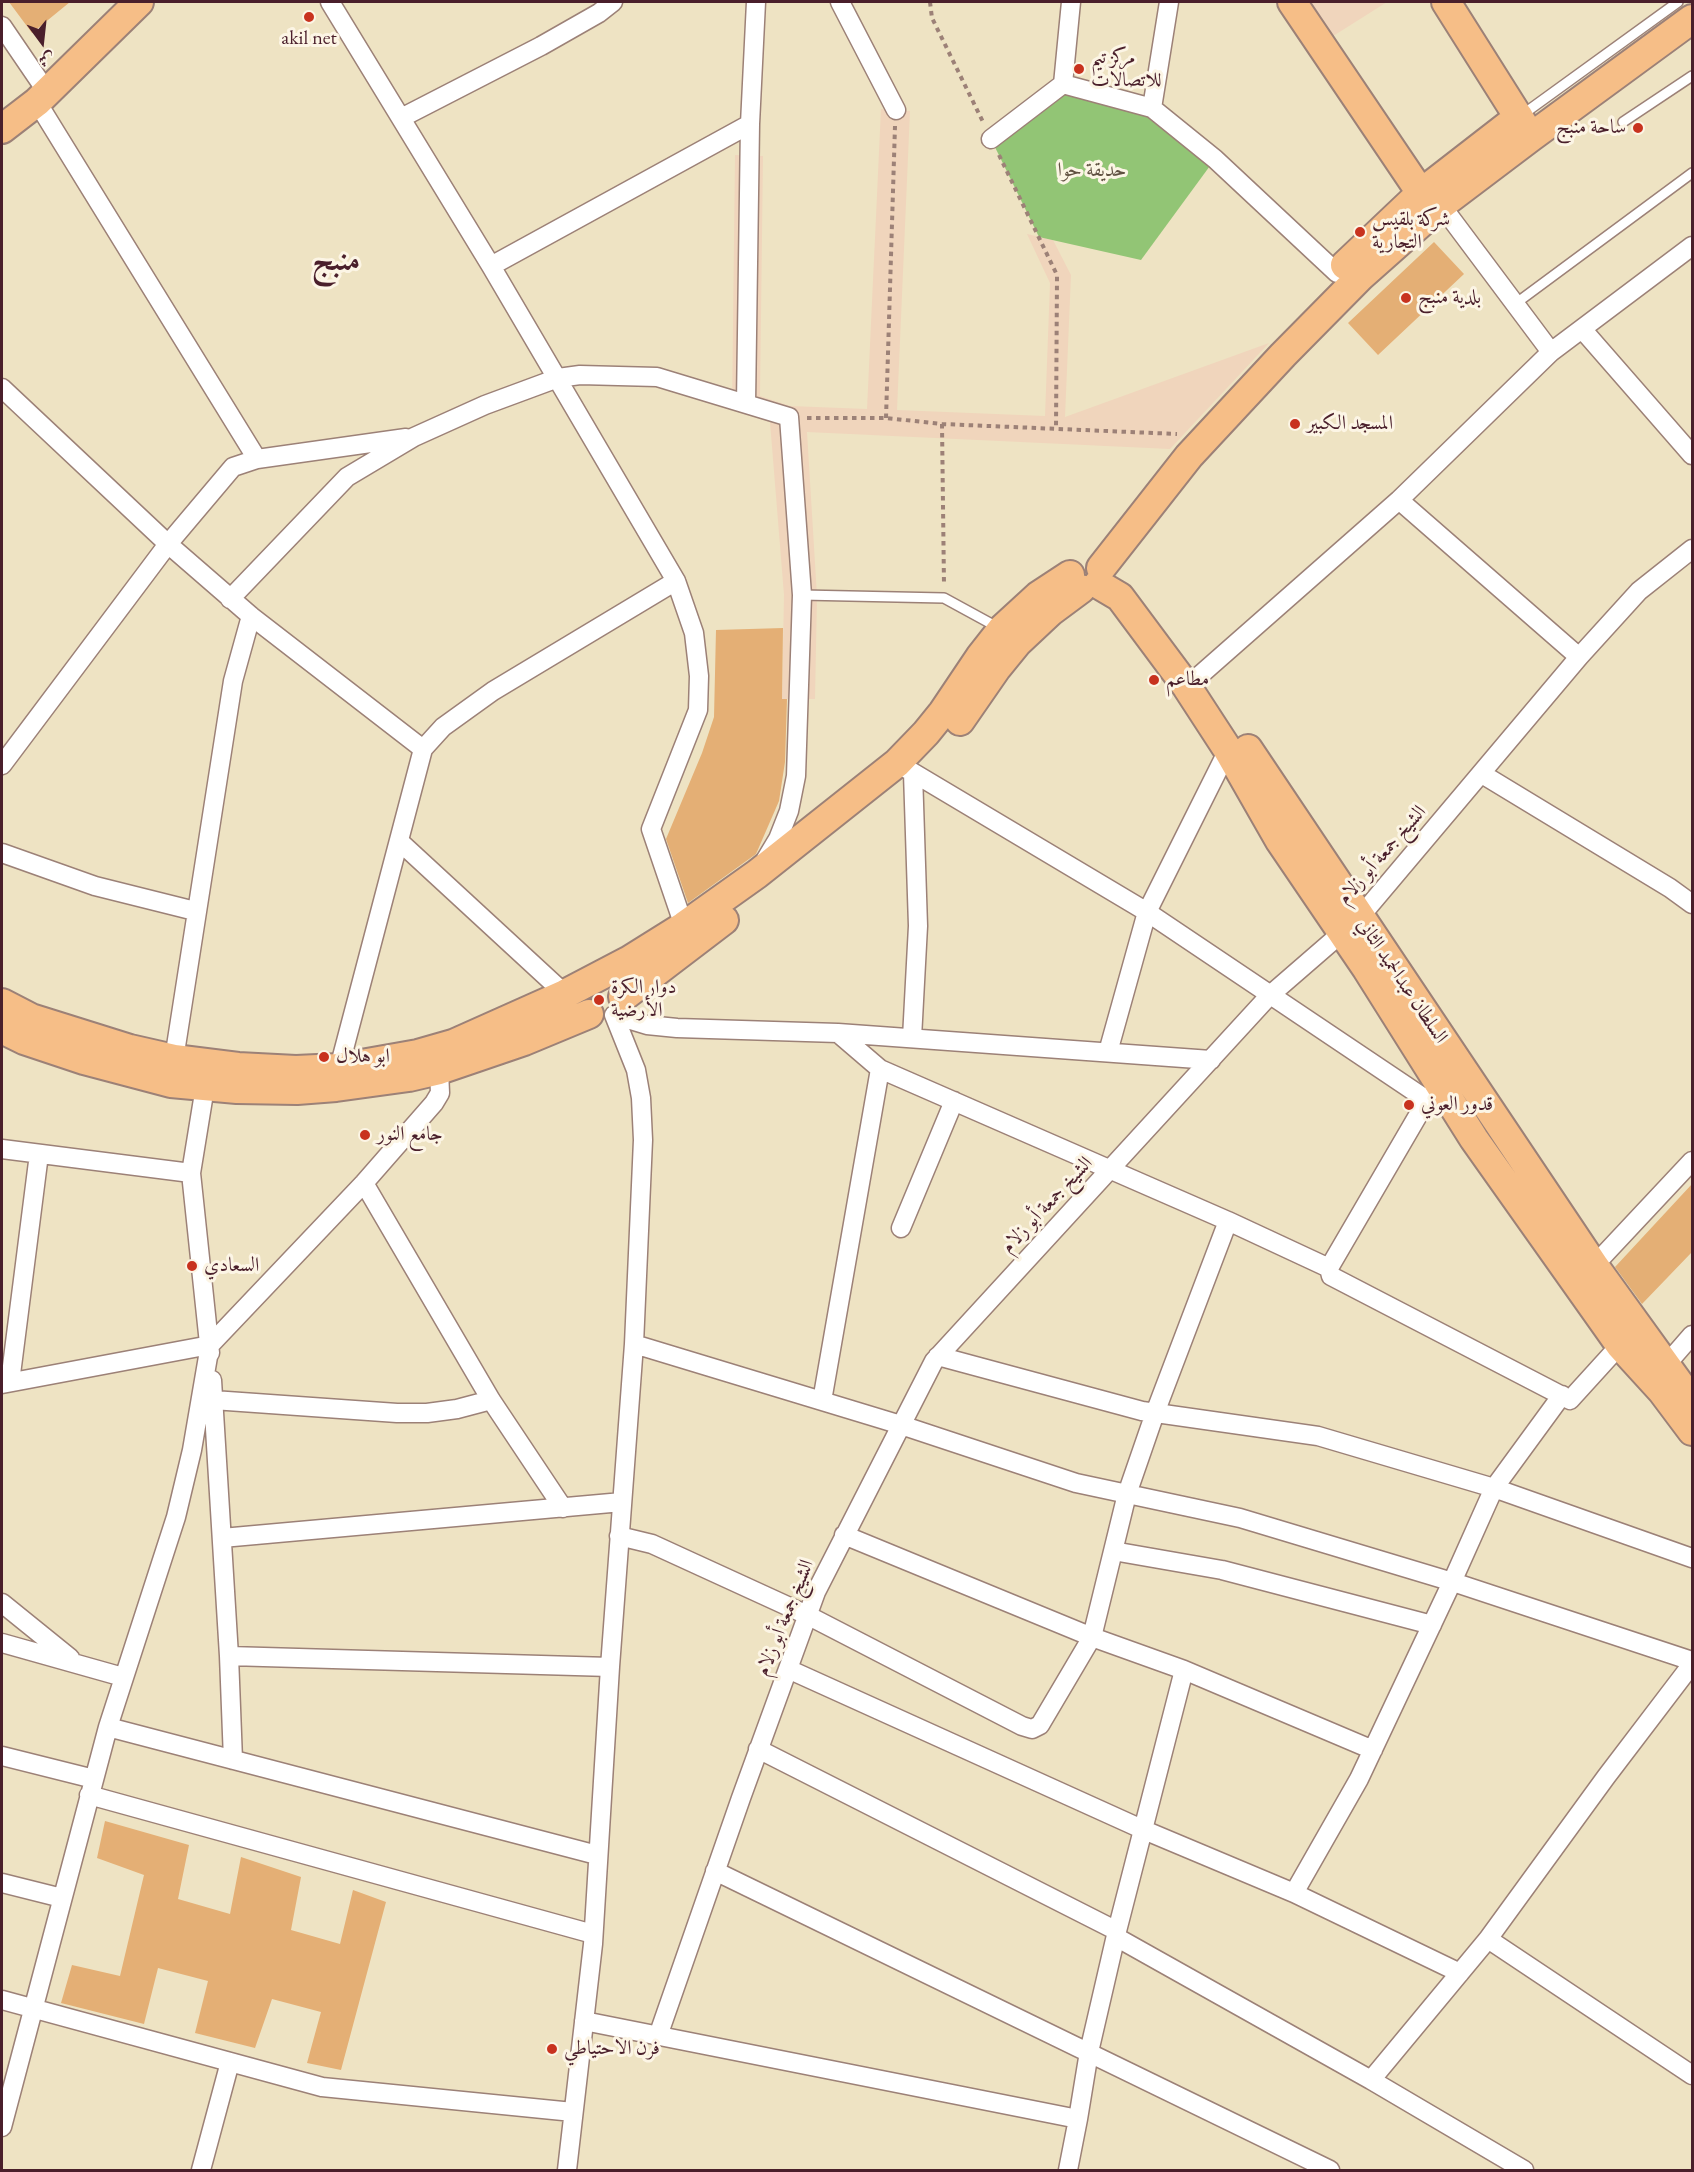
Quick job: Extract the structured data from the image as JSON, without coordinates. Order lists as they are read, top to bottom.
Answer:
{
  "streets": {
    "main road": ["السلطان عبدالحميد الثاني"],
    "street": ["الشيخ جمعة أبو زلام"]
  },
  "crossings": [
    ["الشيخ جمعة أبو زلام", "السلطان عبدالحميد الثاني"]
  ],
  "districts": ["منبج"],
  "parks": ["حديقة حوا"],
  "places": [
    "akil net",
    "مركز تيم للاتصالات",
    "ساحة منبج",
    "شركة بلقيس التجارية",
    "بلدية منبج",
    "المسجد الكبير",
    "مطاعم",
    "دوار الكرة الأرضية",
    "ابو هلال",
    "قدور العوني",
    "جامع النور",
    "السعادي",
    "فرن الاحتياطي"
  ],
  "north": "bottom"
}
